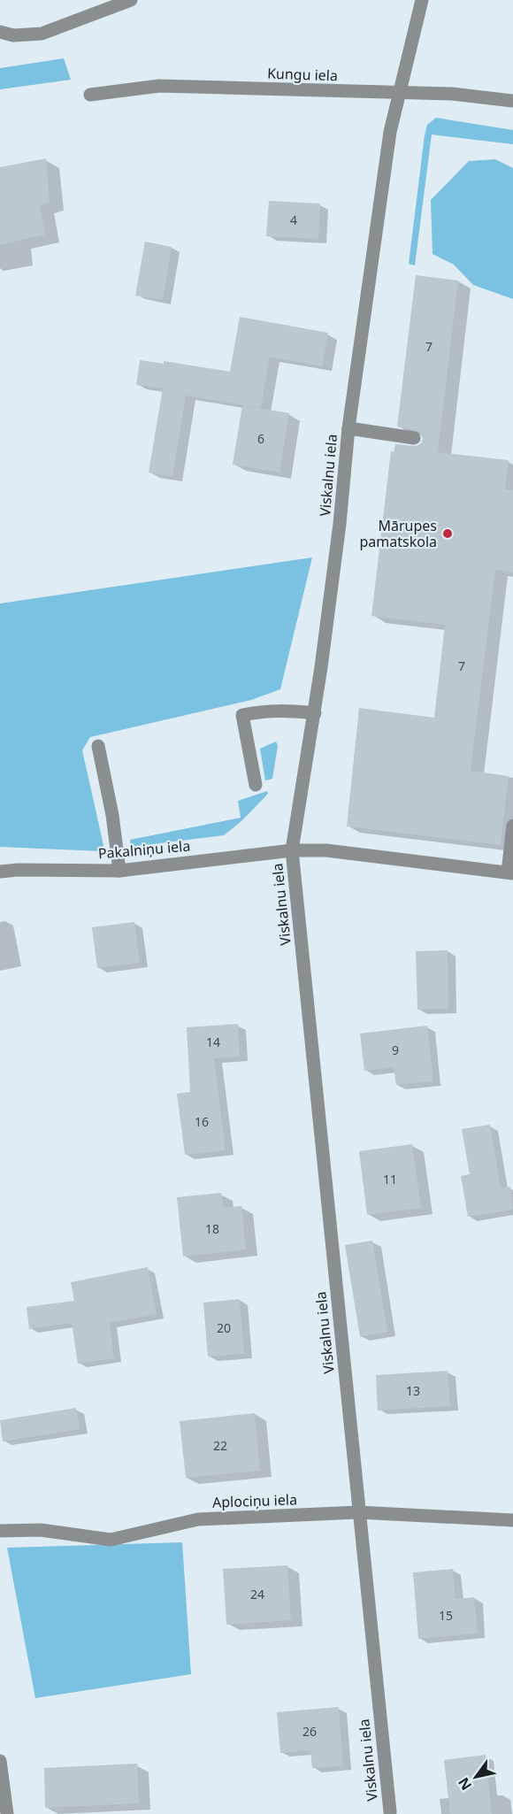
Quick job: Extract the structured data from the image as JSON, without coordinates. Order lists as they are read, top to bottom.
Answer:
{
  "streets": {
    "street": [
      "Kungu iela",
      "Viskalnu iela",
      "Pakalniņu iela",
      "Aplociņu iela"
    ]
  },
  "crossings": [
    ["Kungu iela", "Viskalnu iela"],
    ["Viskalnu iela", "Pakalniņu iela"],
    ["Viskalnu iela", "Aplociņu iela"]
  ],
  "places": ["Mārupes pamatskola"],
  "house_numbers": [
    "4",
    "7",
    "6",
    "7",
    "14",
    "9",
    "16",
    "11",
    "18",
    "20",
    "13",
    "22",
    "24",
    "15",
    "26"
  ],
  "north": "bottom left"
}
